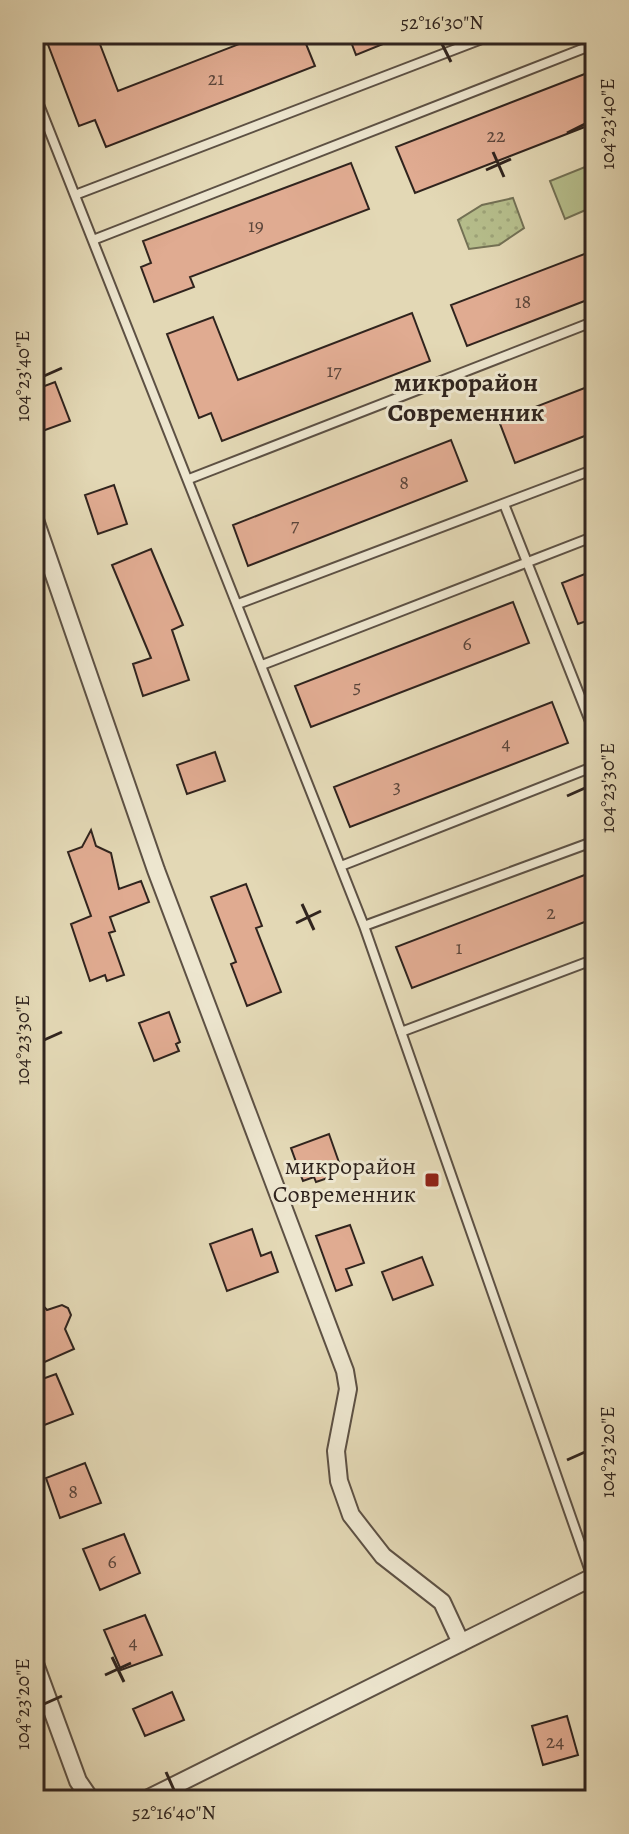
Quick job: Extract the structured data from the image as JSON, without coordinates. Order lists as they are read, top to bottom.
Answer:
{
  "districts": ["микрорайон Современник"],
  "places": {
    "transit": ["микрорайон Современник"]
  },
  "house_numbers": [
    "21",
    "22",
    "19",
    "18",
    "17",
    "8",
    "7",
    "6",
    "5",
    "4",
    "3",
    "2",
    "1",
    "8",
    "6",
    "4",
    "24"
  ],
  "coordinates": [
    "52°16'30\"N",
    "104°23'40\"E",
    "104°23'30\"E",
    "104°23'20\"E",
    "52°16'40\"N"
  ]
}
